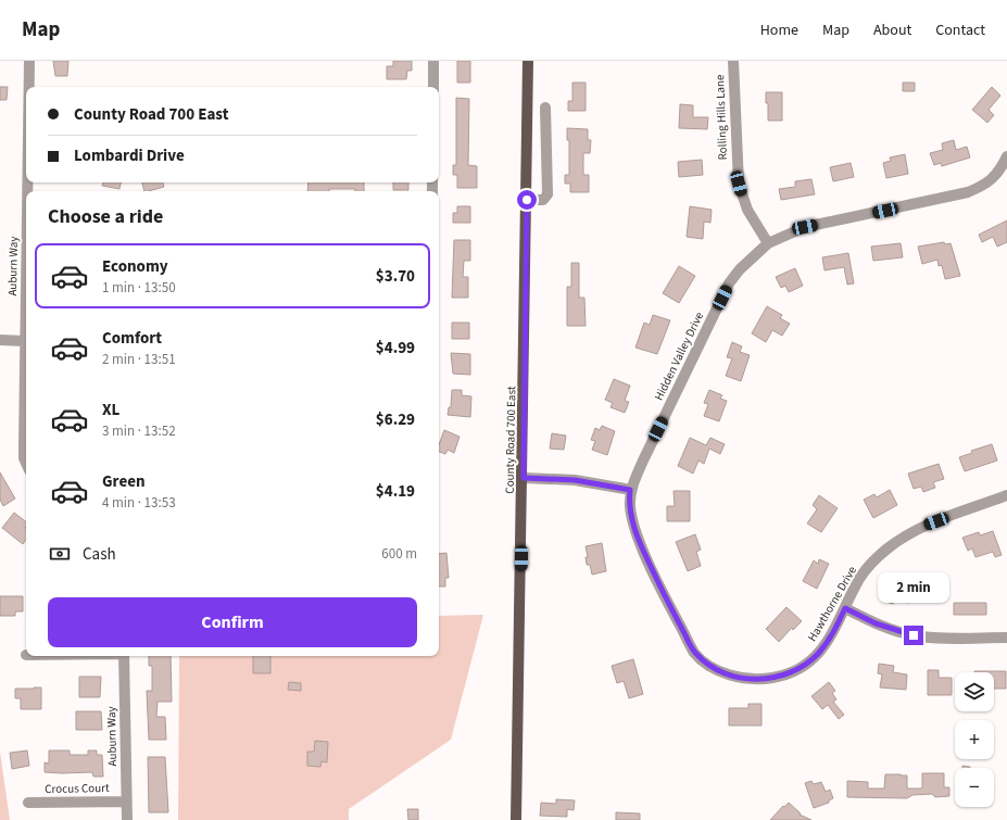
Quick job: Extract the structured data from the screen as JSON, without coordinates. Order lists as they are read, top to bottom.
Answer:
{
  "streets": {
    "main road": ["County Road 700 East"],
    "street": [
      "Rolling Hills Lane",
      "Auburn Way",
      "Hidden Valley Drive",
      "Hawthorne Drive",
      "Crocus Court"
    ]
  },
  "crossings": [
    ["Rolling Hills Lane", "Hidden Valley Drive"],
    ["Auburn Way", "Crocus Court"],
    ["Hidden Valley Drive", "Hawthorne Drive"]
  ],
  "page": {
    "header": "Map",
    "nav": [
      "Home",
      "Map",
      "About",
      "Contact"
    ],
    "banner": ["County Road 700 East", "Lombardi Drive"],
    "heading": "Choose a ride",
    "list": [
      {
        "name": "Economy",
        "note": "1 min · 13:50",
        "value": "$3.70"
      },
      {
        "name": "Comfort",
        "note": "2 min · 13:51",
        "value": "$4.99"
      },
      {
        "name": "XL",
        "note": "3 min · 13:52",
        "value": "$6.29"
      },
      {
        "name": "Green",
        "note": "4 min · 13:53",
        "value": "$4.19"
      }
    ],
    "pay": ["Cash", "600 m"],
    "bubble": "2 min",
    "buttons": "Confirm",
    "map_buttons": ["+", "−"]
  }
}
